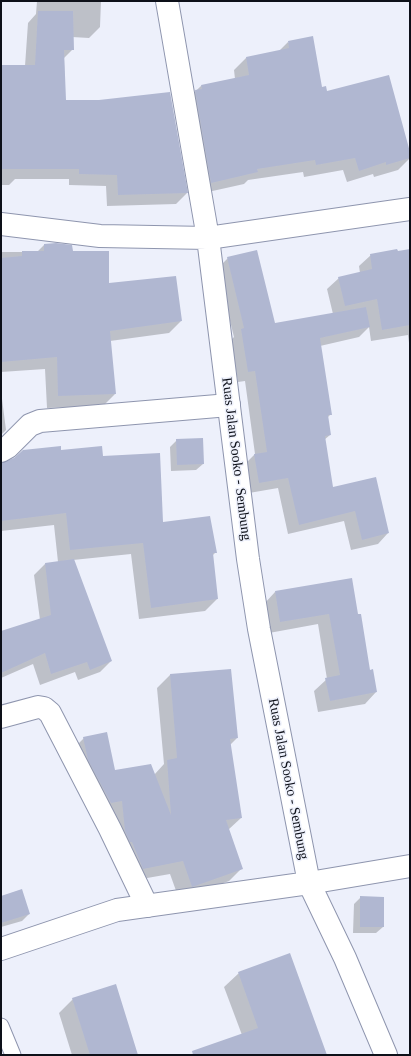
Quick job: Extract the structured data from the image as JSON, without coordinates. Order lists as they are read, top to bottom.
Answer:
{
  "streets": {
    "main road": ["Ruas Jalan Sooko - Sembung"]
  }
}
